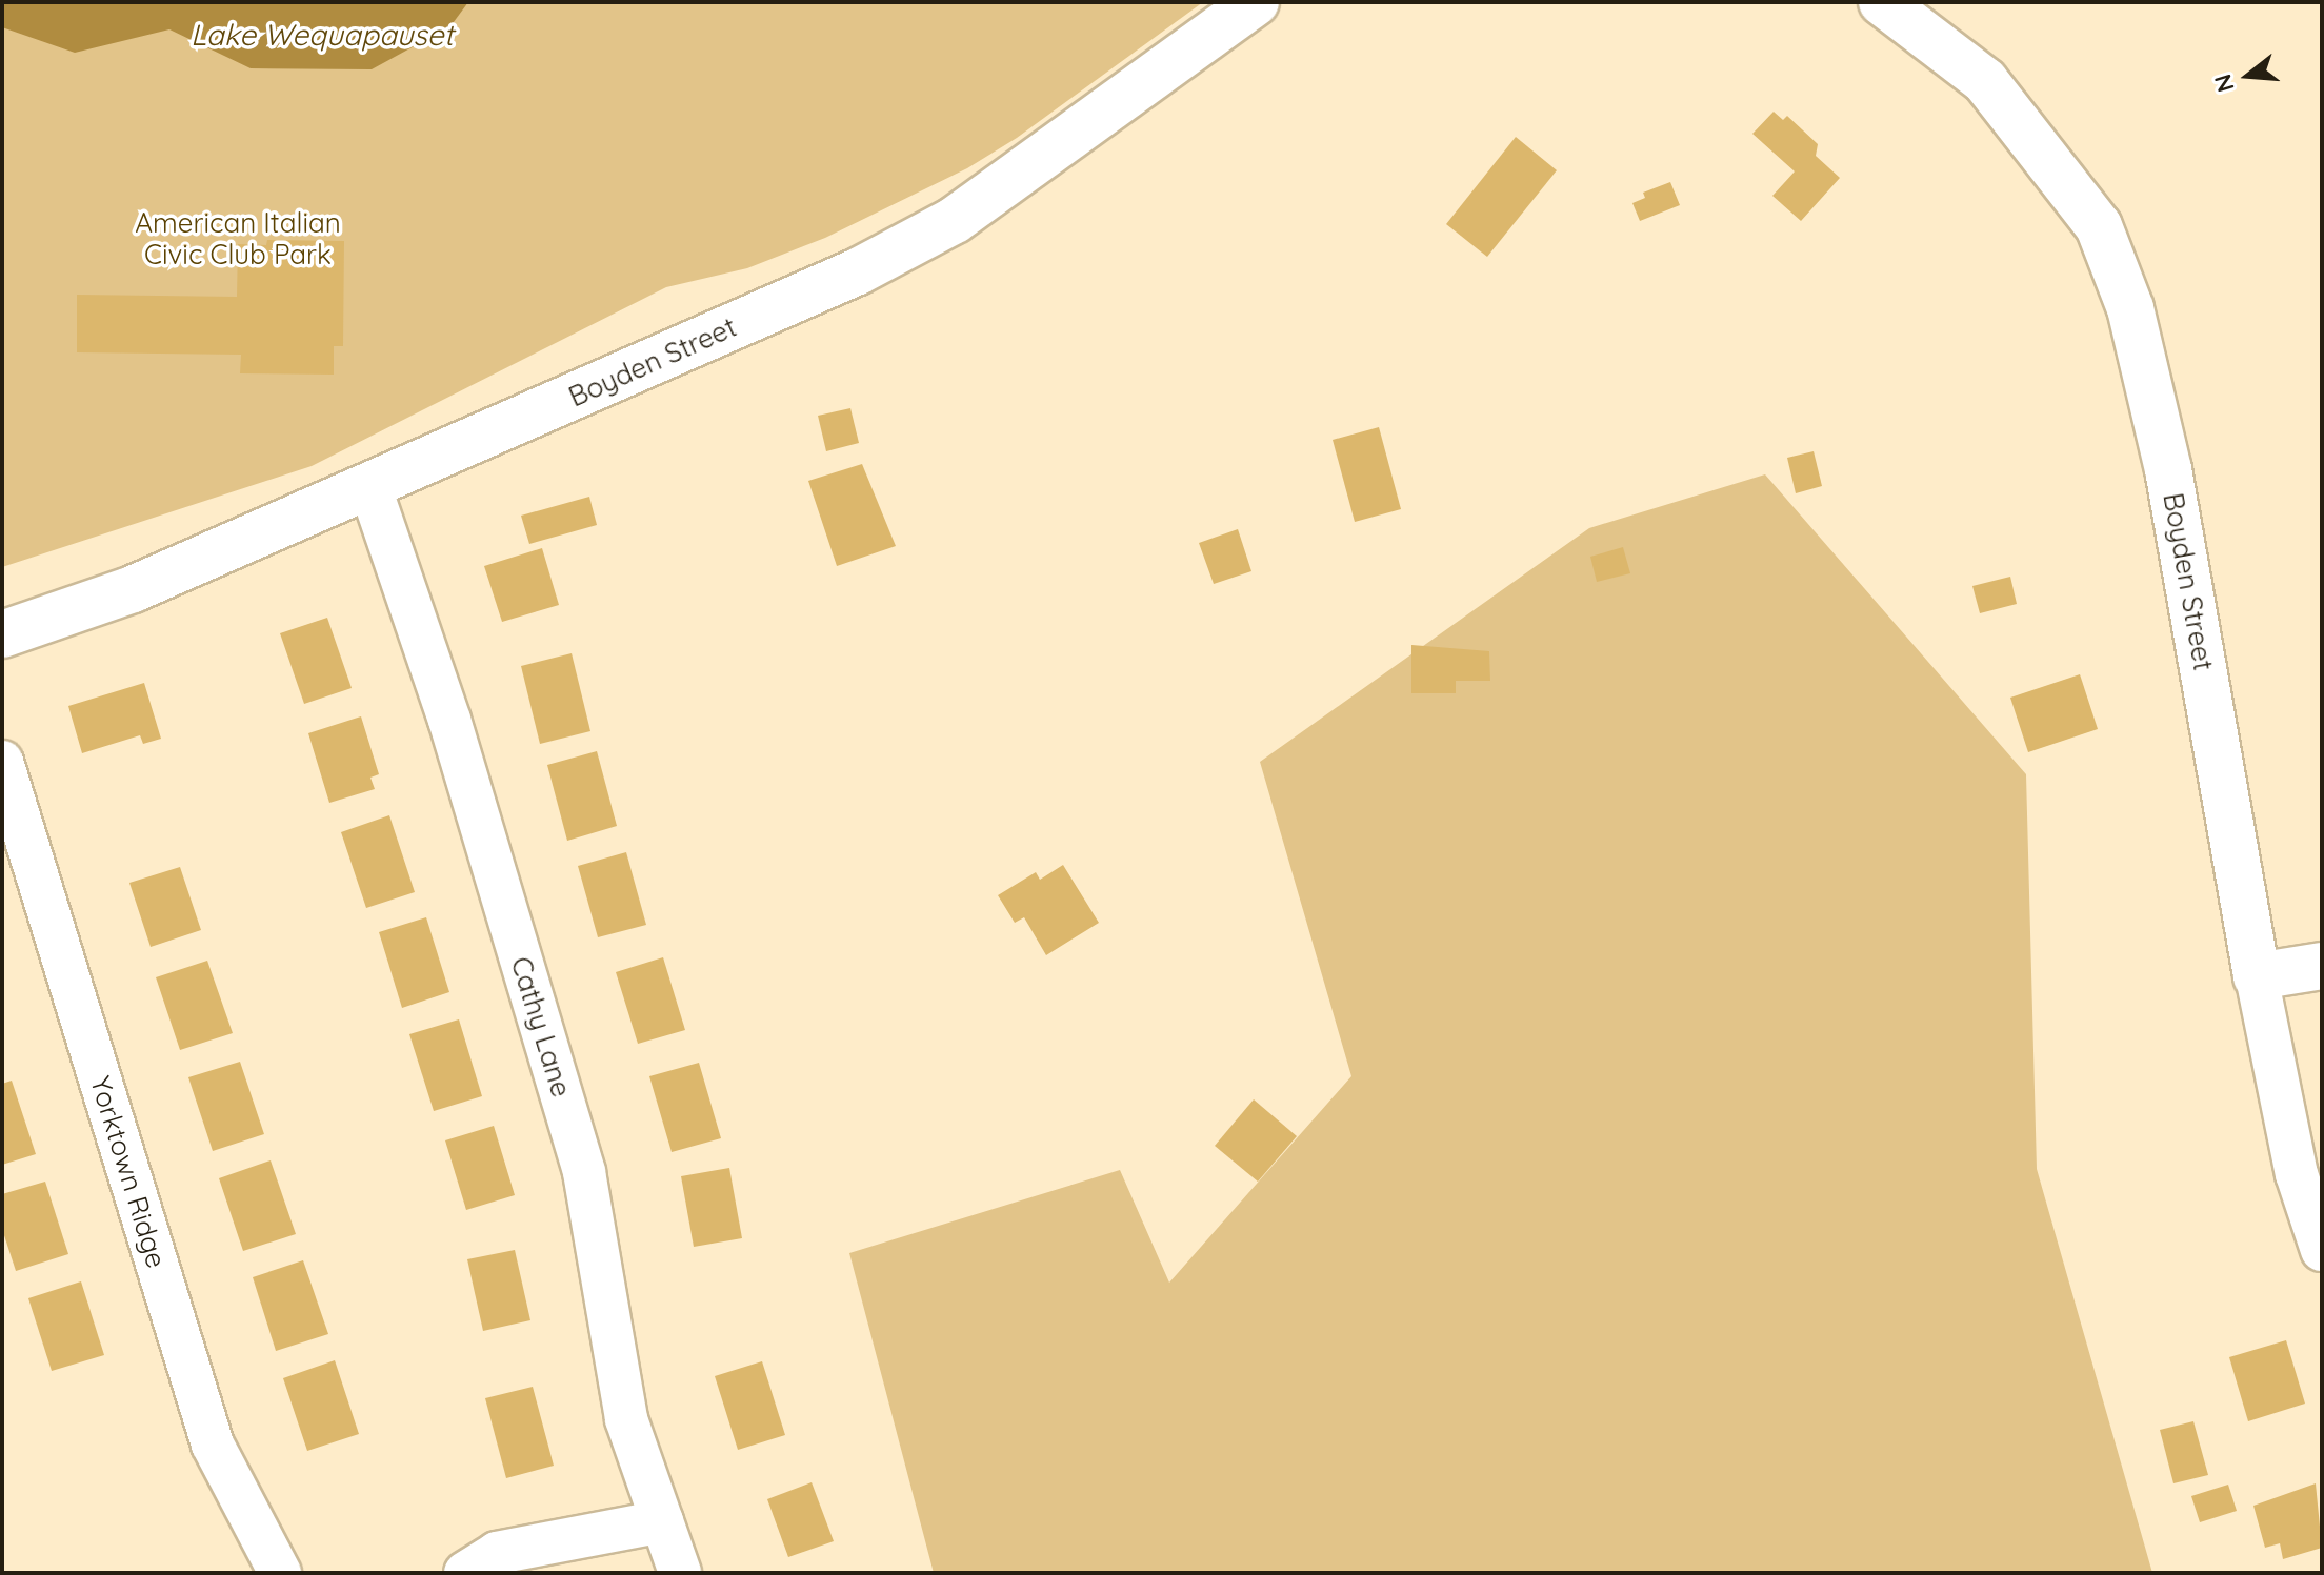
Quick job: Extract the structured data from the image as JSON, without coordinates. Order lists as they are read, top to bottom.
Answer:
{
  "streets": {
    "street": ["Boyden Street", "Cathy Lane", "Yorktown Ridge"]
  },
  "crossings": [
    ["Boyden Street", "Cathy Lane"]
  ],
  "water": ["Lake Wequapauset"],
  "parks": ["American Italian Civic Club Park"],
  "north": "left"
}
